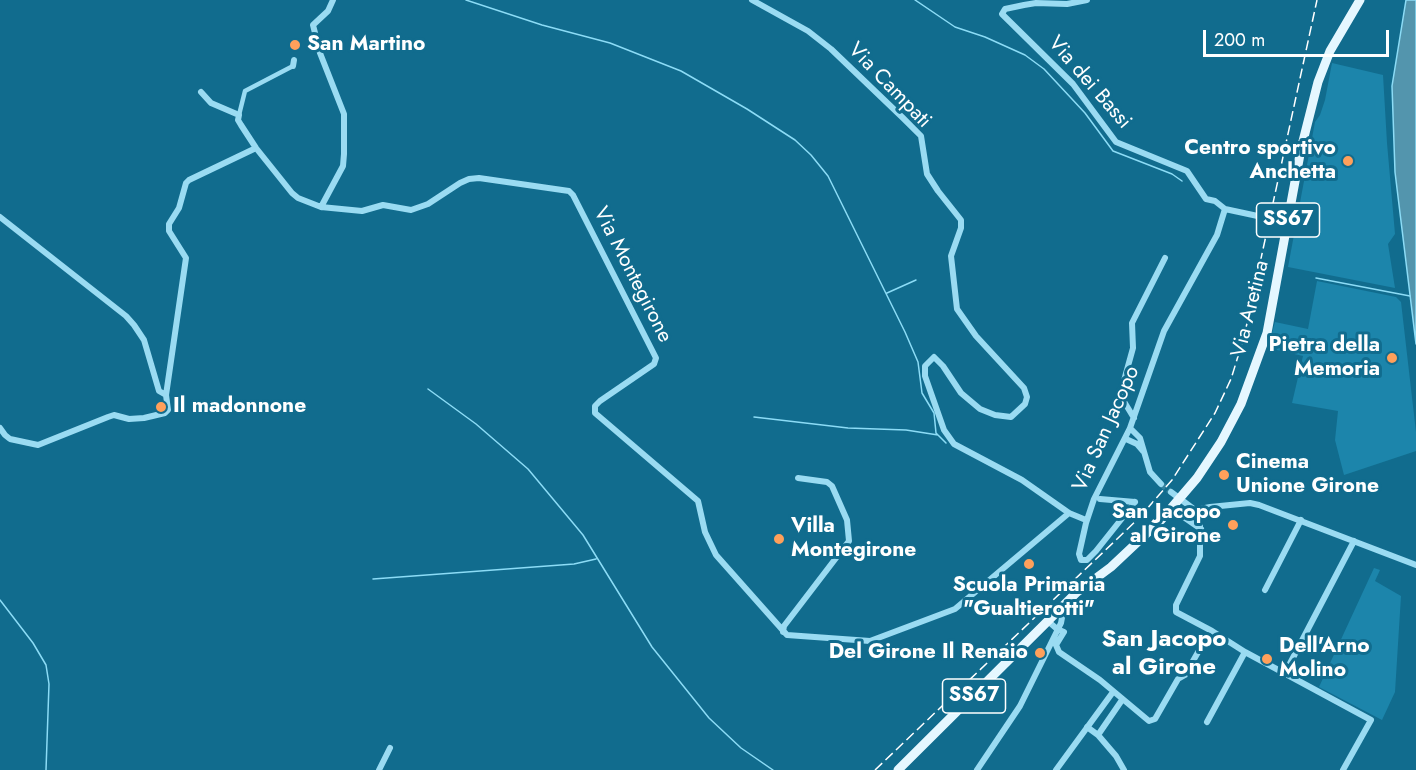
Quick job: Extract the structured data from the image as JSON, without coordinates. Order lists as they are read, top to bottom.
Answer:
{
  "streets": {
    "main road": ["SS67", "Via Aretina"],
    "street": [
      "Via dei Bassi",
      "Via Campati",
      "Via Montegirone",
      "Via San Jacopo"
    ]
  },
  "crossings": [
    ["Via dei Bassi", "Via San Jacopo"],
    ["Via Campati", "Via San Jacopo"],
    ["SS67", "Via Aretina"]
  ],
  "districts": ["San Jacopo al Girone"],
  "places": [
    "San Martino",
    "Centro sportivo Anchetta",
    "Pietra della Memoria",
    "Il madonnone",
    "Cinema Unione Girone",
    "San Jacopo al Girone",
    "Villa Montegirone",
    "Scuola Primaria \"Gualtierotti\"",
    "Del Girone Il Renaio",
    "Dell'Arno Molino"
  ],
  "scale_bar": "200 m"
}
